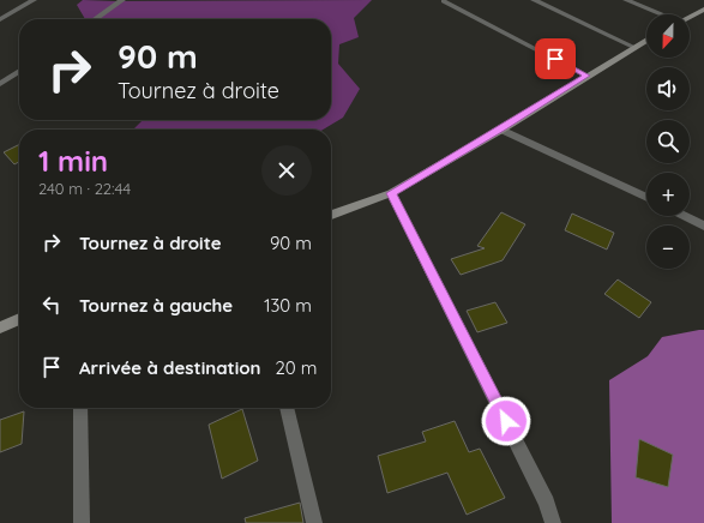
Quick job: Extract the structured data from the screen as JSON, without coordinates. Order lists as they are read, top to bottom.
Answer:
{
  "north": "bottom",
  "page": {
    "map_buttons": ["+", "−"],
    "turn": ["90 m", "Tournez à droite"],
    "heading": ["1 min", "240 m · 22:44"],
    "list": [
      {
        "name": "Tournez à droite",
        "value": "90 m"
      },
      {
        "name": "Tournez à gauche",
        "value": "130 m"
      },
      {
        "name": "Arrivée à destination",
        "value": "20 m"
      }
    ]
  }
}
